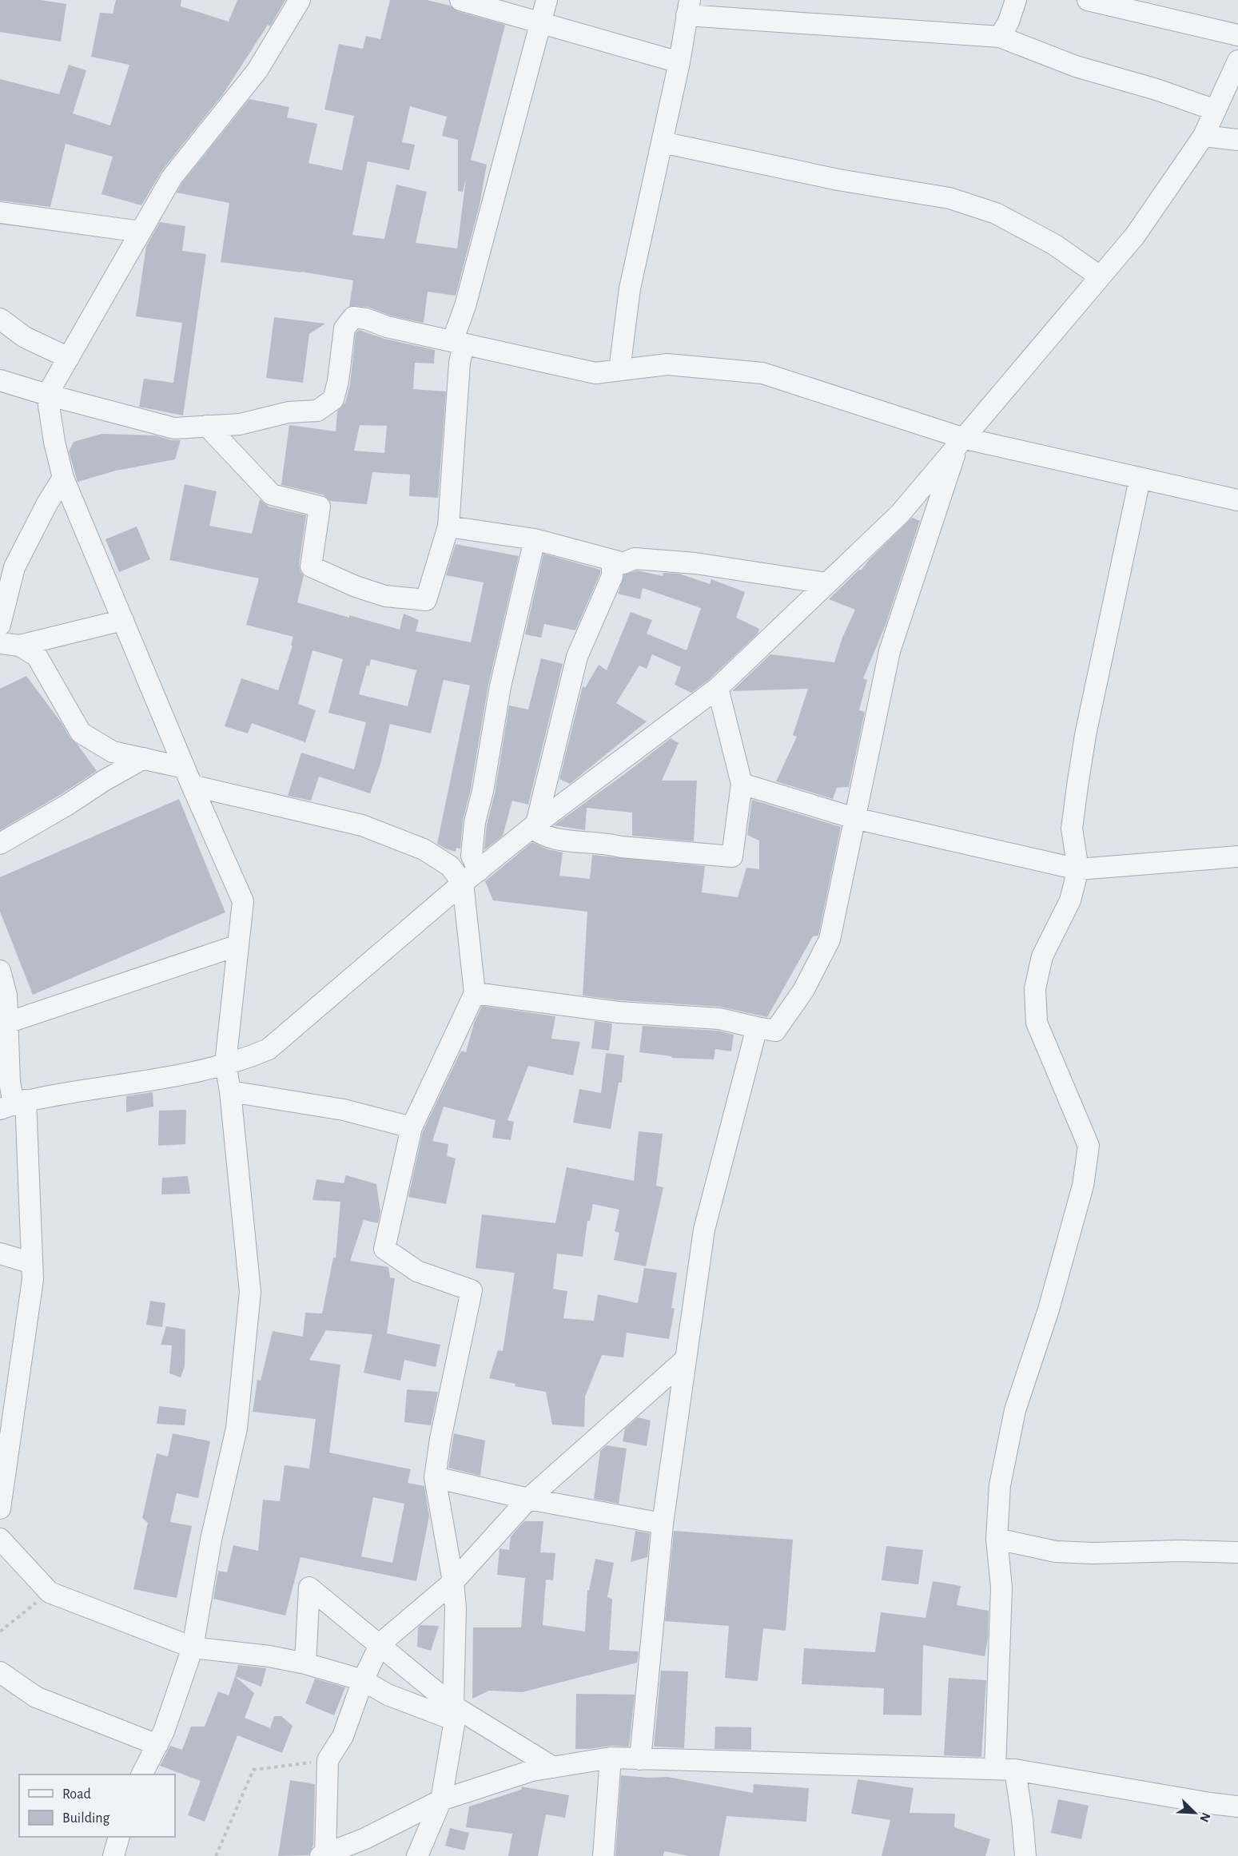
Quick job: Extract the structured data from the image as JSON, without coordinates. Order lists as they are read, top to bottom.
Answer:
{
  "legend": ["Road", "Building"],
  "north": "bottom right"
}
